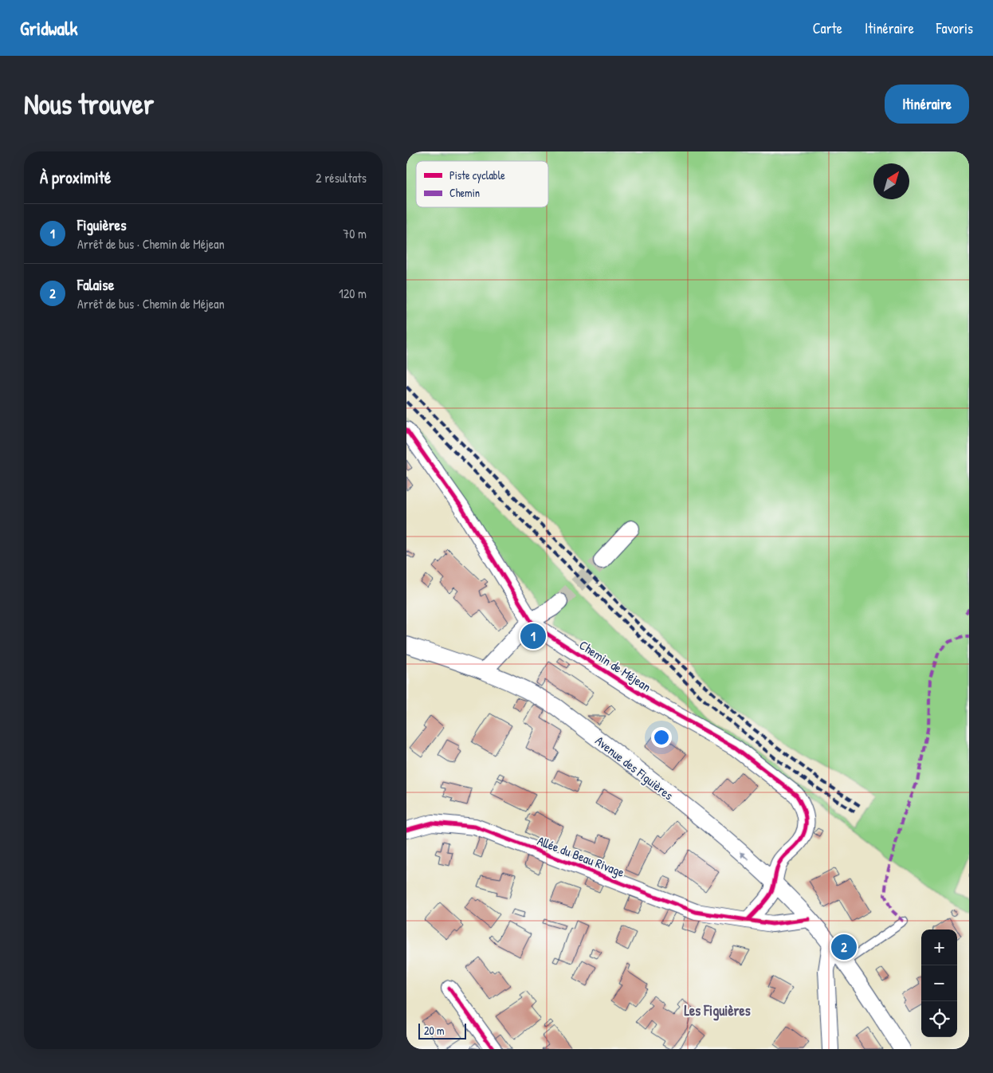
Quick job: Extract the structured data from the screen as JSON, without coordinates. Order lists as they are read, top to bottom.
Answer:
{
  "streets": {
    "street": ["Chemin de Méjean", "Avenue des Figuières", "Allée du Beau Rivage"]
  },
  "crossings": [
    ["Chemin de Méjean", "Avenue des Figuières"]
  ],
  "one_way": ["Avenue des Figuières"],
  "districts": ["Les Figuières"],
  "legend": ["Piste cyclable", "Chemin"],
  "scale_bar": "20 m",
  "north": "top right",
  "page": {
    "header": "Gridwalk",
    "nav": ["Carte", "Itinéraire", "Favoris"],
    "buttons": "Itinéraire",
    "title": "Nous trouver",
    "heading": ["À proximité", "2 résultats"],
    "list": [
      {
        "mark": "1",
        "name": "Figuières",
        "note": "Arrêt de bus · Chemin de Méjean",
        "value": "70 m"
      },
      {
        "mark": "2",
        "name": "Falaise",
        "note": "Arrêt de bus · Chemin de Méjean",
        "value": "120 m"
      }
    ],
    "pins": ["1", "2"],
    "map_buttons": ["+", "−"],
    "scale": "20 m"
  }
}
